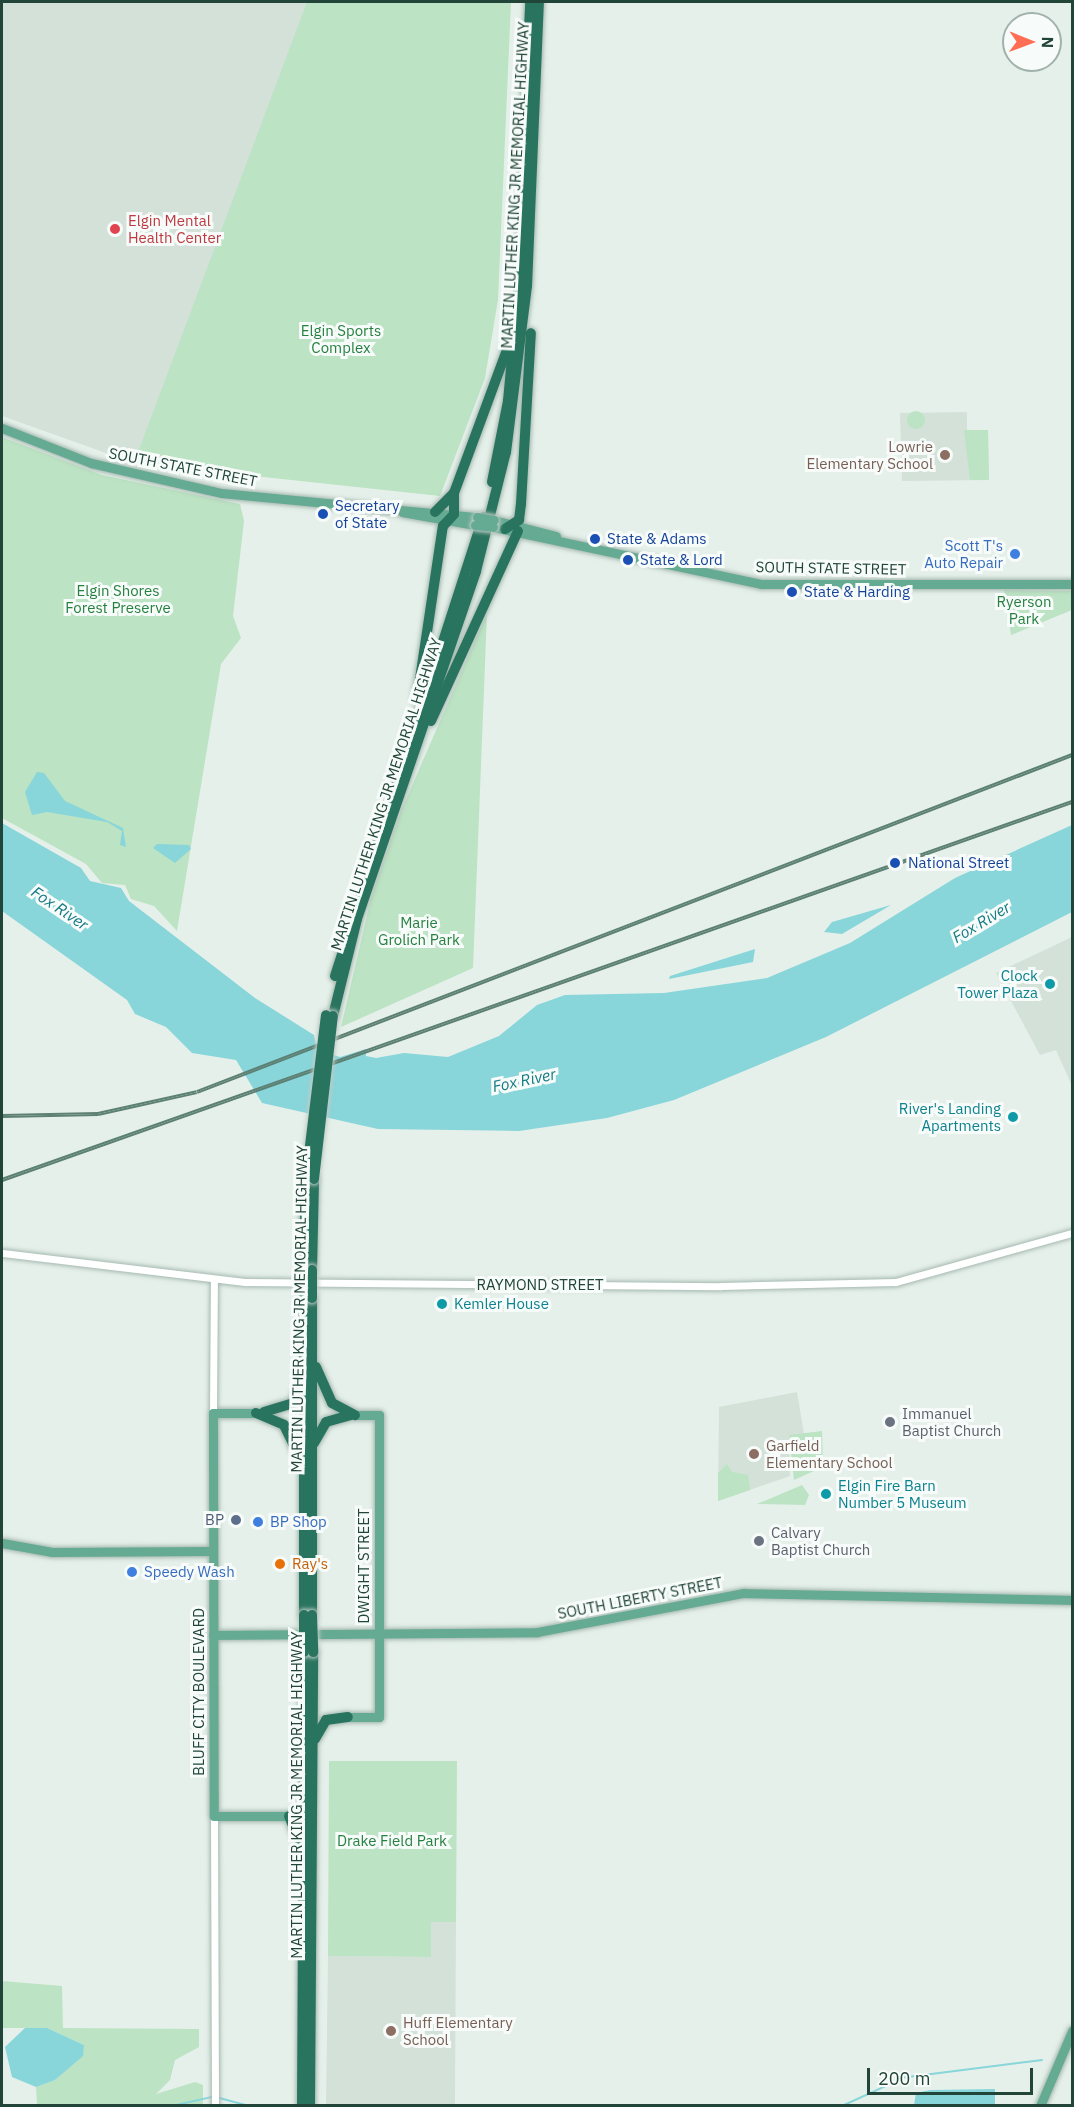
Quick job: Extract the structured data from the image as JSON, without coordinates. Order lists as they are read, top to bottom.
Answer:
{
  "streets": {
    "highway": ["MARTIN LUTHER KING JR MEMORIAL HIGHWAY"],
    "main road": [
      "SOUTH STATE STREET",
      "DWIGHT STREET",
      "SOUTH LIBERTY STREET",
      "BLUFF CITY BOULEVARD"
    ],
    "street": ["RAYMOND STREET"]
  },
  "crossings": [
    ["RAYMOND STREET", "BLUFF CITY BOULEVARD"],
    ["DWIGHT STREET", "SOUTH LIBERTY STREET"],
    ["SOUTH LIBERTY STREET", "BLUFF CITY BOULEVARD"]
  ],
  "water": ["Fox River"],
  "parks": [
    "Elgin Sports Complex",
    "Elgin Shores Forest Preserve",
    "Ryerson Park",
    "Marie Grolich Park",
    "Drake Field Park"
  ],
  "places": [
    "Elgin Mental Health Center",
    "Lowrie Elementary School",
    "Secretary of State",
    "State & Adams",
    "Scott T's Auto Repair",
    "State & Lord",
    "State & Harding",
    "National Street",
    "Clock Tower Plaza",
    "River's Landing Apartments",
    "Kemler House",
    "Immanuel Baptist Church",
    "Garfield Elementary School",
    "Elgin Fire Barn Number 5 Museum",
    "BP",
    "BP Shop",
    "Calvary Baptist Church",
    "Ray's",
    "Speedy Wash",
    "Huff Elementary School"
  ],
  "scale_bar": "200 m",
  "north": "right"
}
